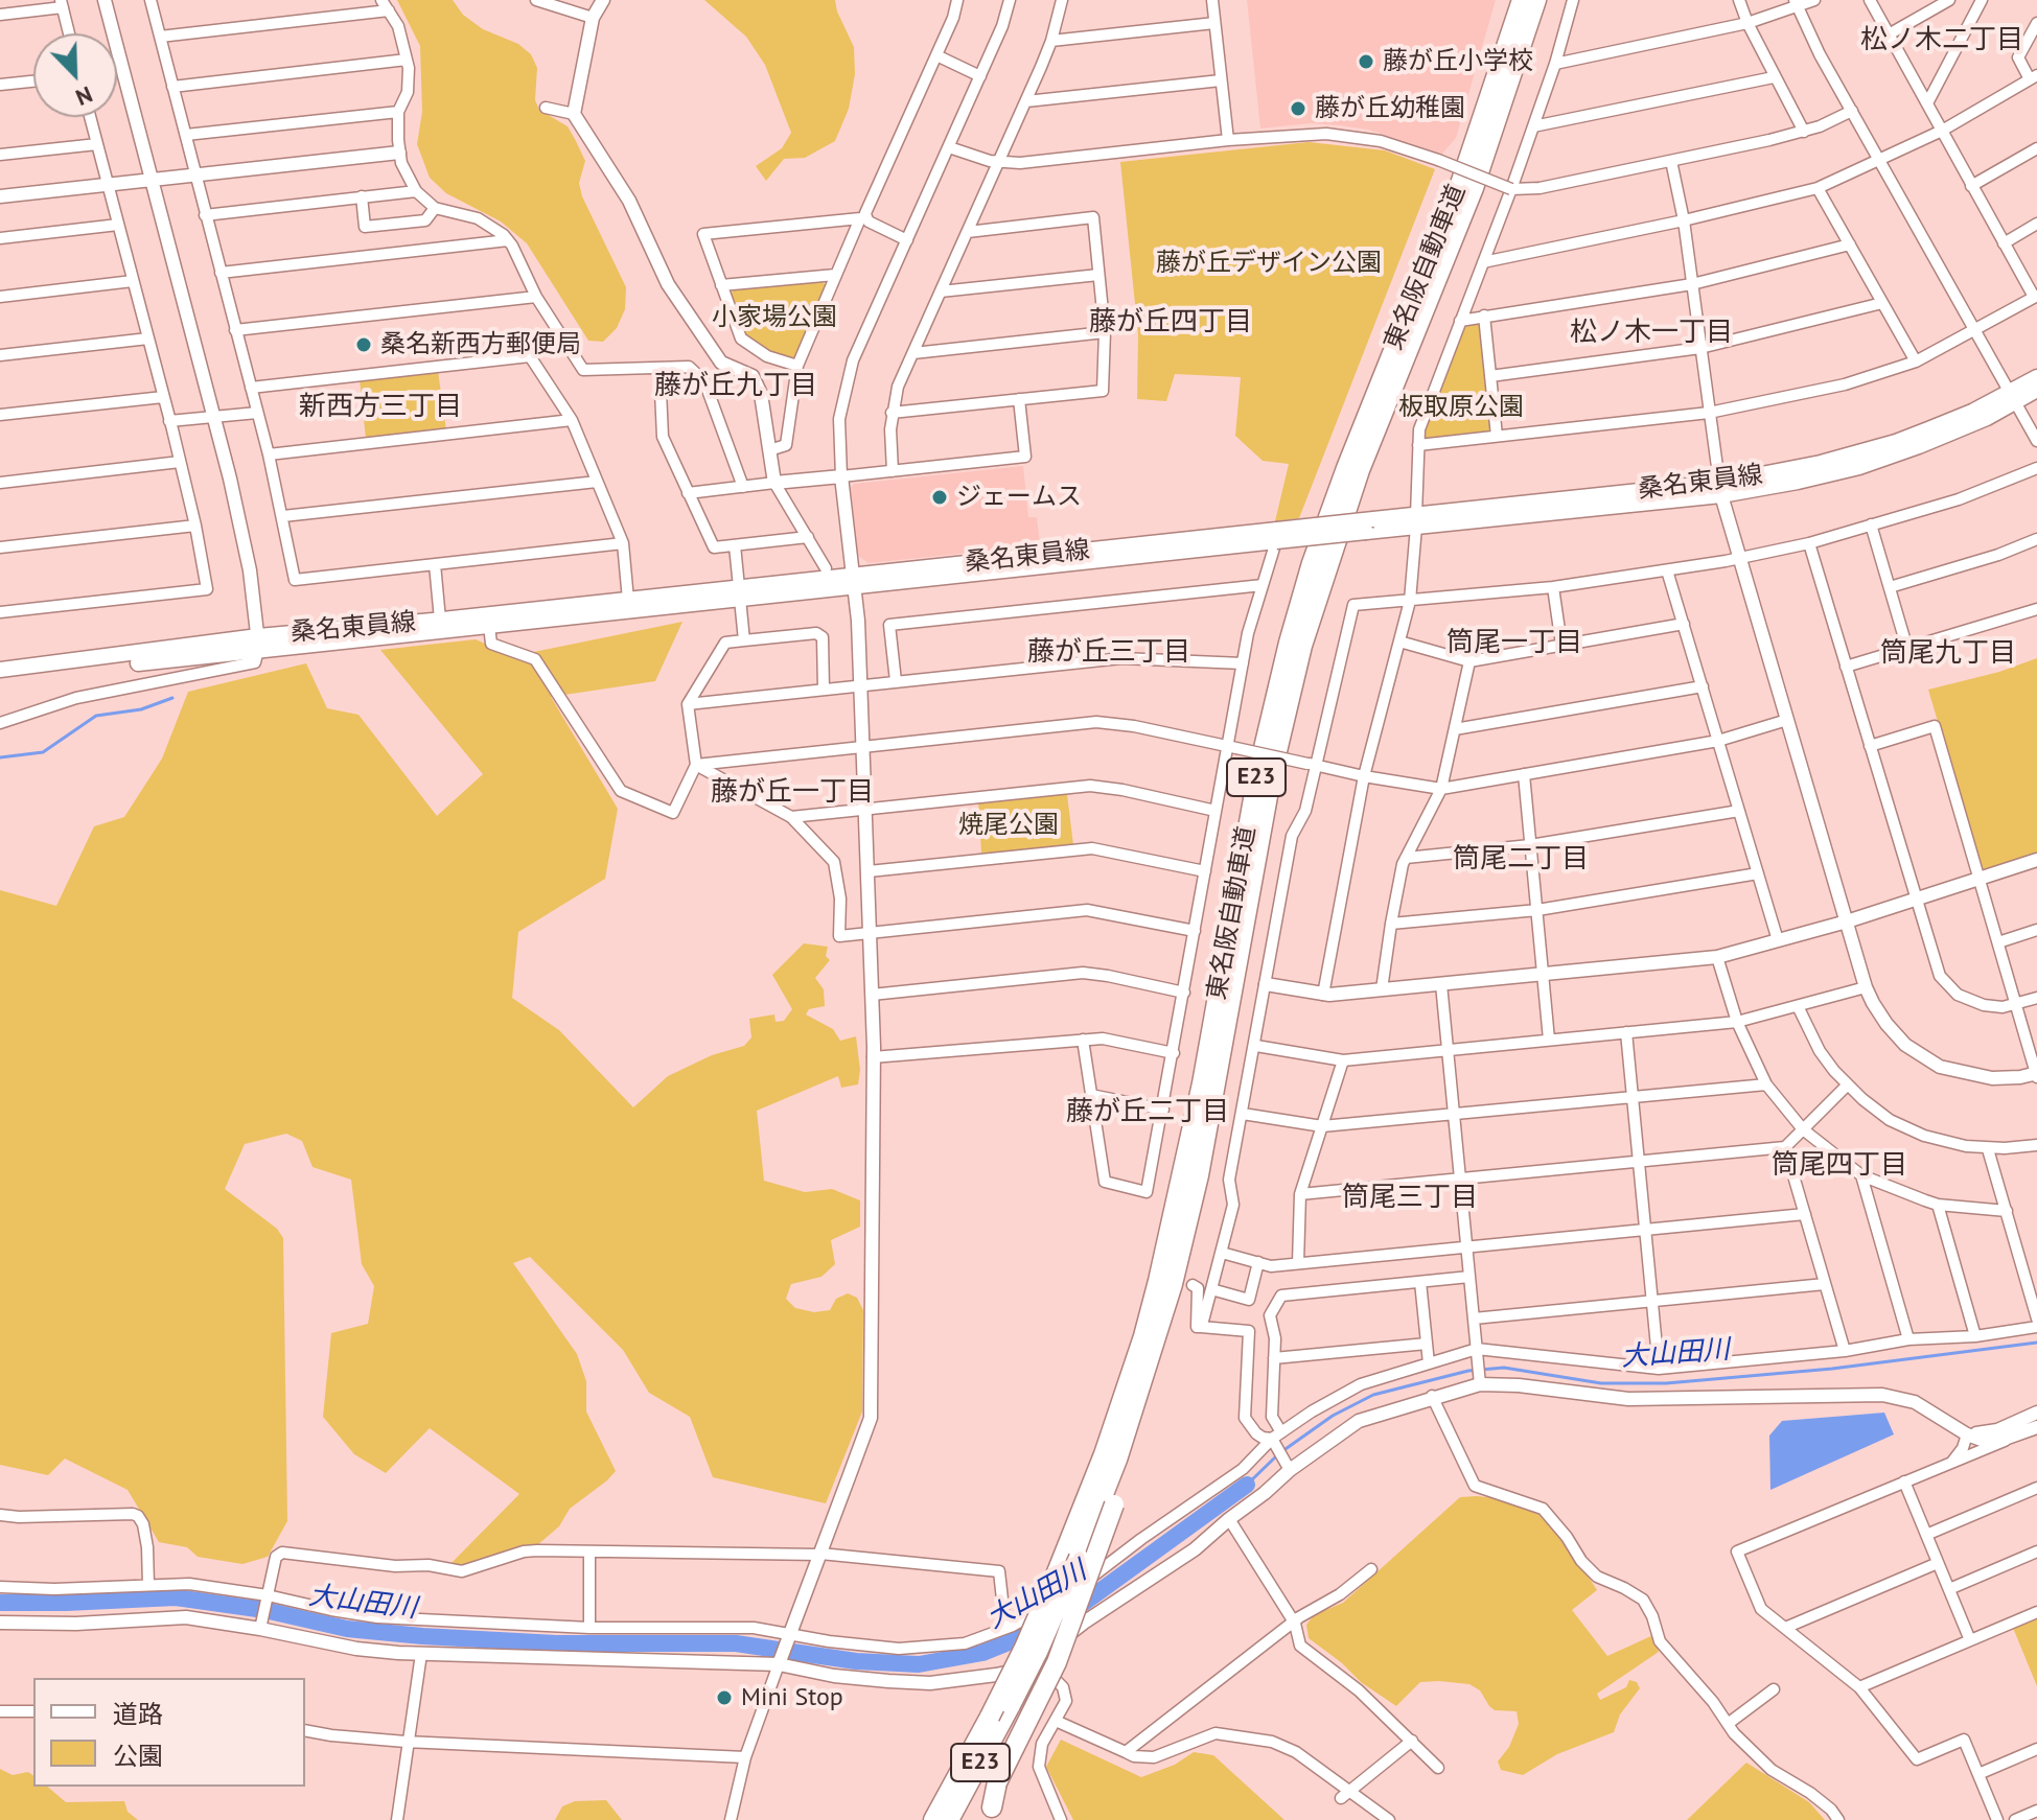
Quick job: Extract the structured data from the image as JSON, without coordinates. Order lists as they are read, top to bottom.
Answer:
{
  "streets": {
    "highway": ["東名阪自動車道", "E23"],
    "main road": ["桑名東員線"]
  },
  "districts": [
    "松ノ木二丁目",
    "藤が丘四丁目",
    "松ノ木一丁目",
    "藤が丘九丁目",
    "新西方三丁目",
    "筒尾一丁目",
    "藤が丘三丁目",
    "筒尾九丁目",
    "藤が丘一丁目",
    "筒尾二丁目",
    "藤が丘二丁目",
    "筒尾四丁目",
    "筒尾三丁目"
  ],
  "water": ["大山田川"],
  "parks": [
    "藤が丘デザイン公園",
    "小家場公園",
    "板取原公園",
    "焼尾公園"
  ],
  "places": [
    "藤が丘小学校",
    "藤が丘幼稚園",
    "桑名新西方郵便局",
    "ジェームス",
    "Mini Stop"
  ],
  "legend": ["道路", "公園"],
  "north": "bottom right"
}
